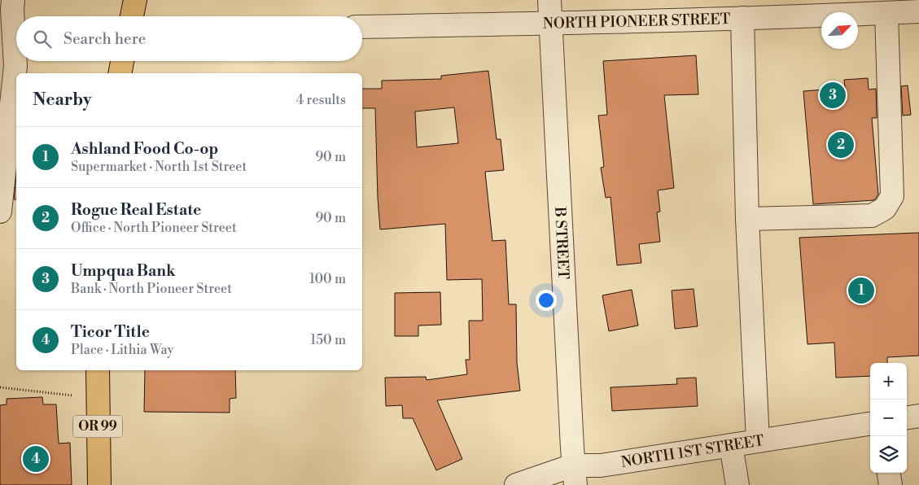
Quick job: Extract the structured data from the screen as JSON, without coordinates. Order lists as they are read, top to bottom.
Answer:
{
  "streets": {
    "main road": ["OR 99"],
    "street": ["NORTH PIONEER STREET", "B STREET", "NORTH 1ST STREET"]
  },
  "crossings": [
    ["NORTH PIONEER STREET", "B STREET"],
    ["B STREET", "NORTH 1ST STREET"]
  ],
  "north": "top right",
  "page": {
    "search": "Search here",
    "heading": ["Nearby", "4 results"],
    "pins": [
      "3",
      "2",
      "1",
      "4"
    ],
    "list": [
      {
        "mark": "1",
        "name": "Ashland Food Co-op",
        "note": "Supermarket · North 1st Street",
        "value": "90 m"
      },
      {
        "mark": "2",
        "name": "Rogue Real Estate",
        "note": "Office · North Pioneer Street",
        "value": "90 m"
      },
      {
        "mark": "3",
        "name": "Umpqua Bank",
        "note": "Bank · North Pioneer Street",
        "value": "100 m"
      },
      {
        "mark": "4",
        "name": "Ticor Title",
        "note": "Place · Lithia Way",
        "value": "150 m"
      }
    ],
    "map_buttons": ["+", "−"]
  }
}
